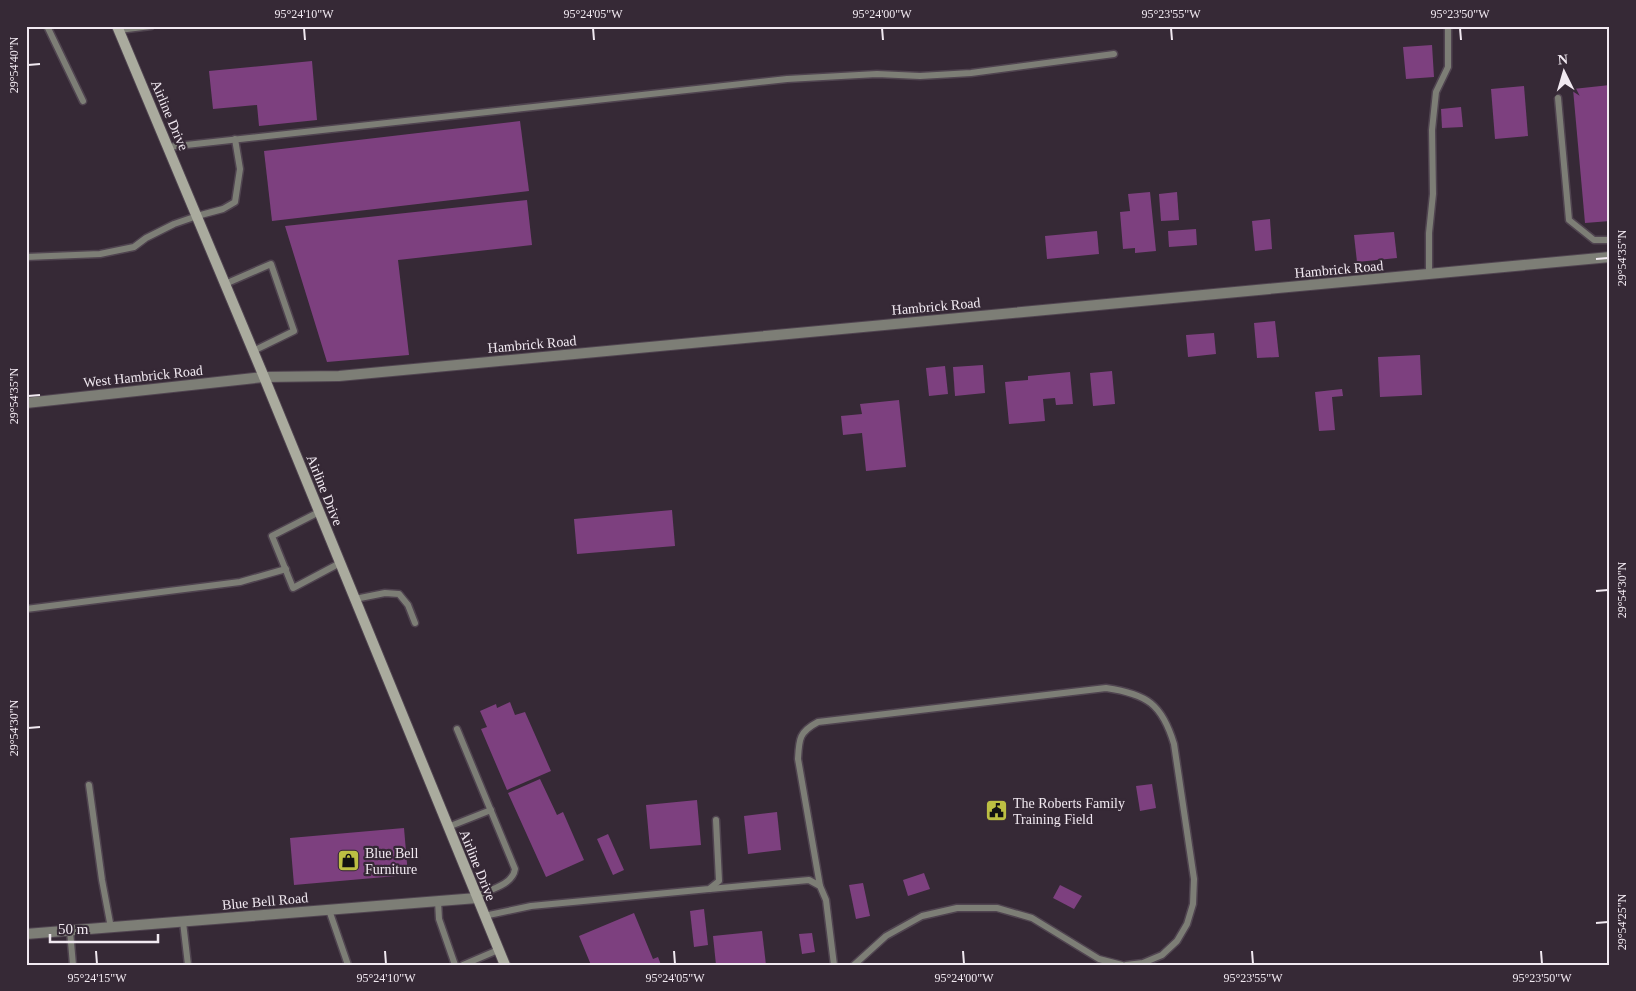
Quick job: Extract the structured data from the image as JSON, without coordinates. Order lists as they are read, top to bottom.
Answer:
{
  "streets": {
    "main road": ["Airline Drive"],
    "street": ["Hambrick Road", "West Hambrick Road", "Blue Bell Road"]
  },
  "crossings": [
    ["Airline Drive", "Hambrick Road"],
    ["Airline Drive", "West Hambrick Road"],
    ["Airline Drive", "Blue Bell Road"],
    ["Hambrick Road", "West Hambrick Road"]
  ],
  "places": {
    "public building": ["The Roberts Family Training Field"],
    "shop": ["Blue Bell Furniture"]
  },
  "scale_bar": "50 m",
  "north": "top",
  "coordinates": [
    "95°24'10\"W",
    "95°24'05\"W",
    "95°24'00\"W",
    "95°23'55\"W",
    "95°23'50\"W",
    "29°54'40\"N",
    "29°54'35\"N",
    "29°54'30\"N",
    "29°54'25\"N",
    "95°24'15\"W"
  ]
}
